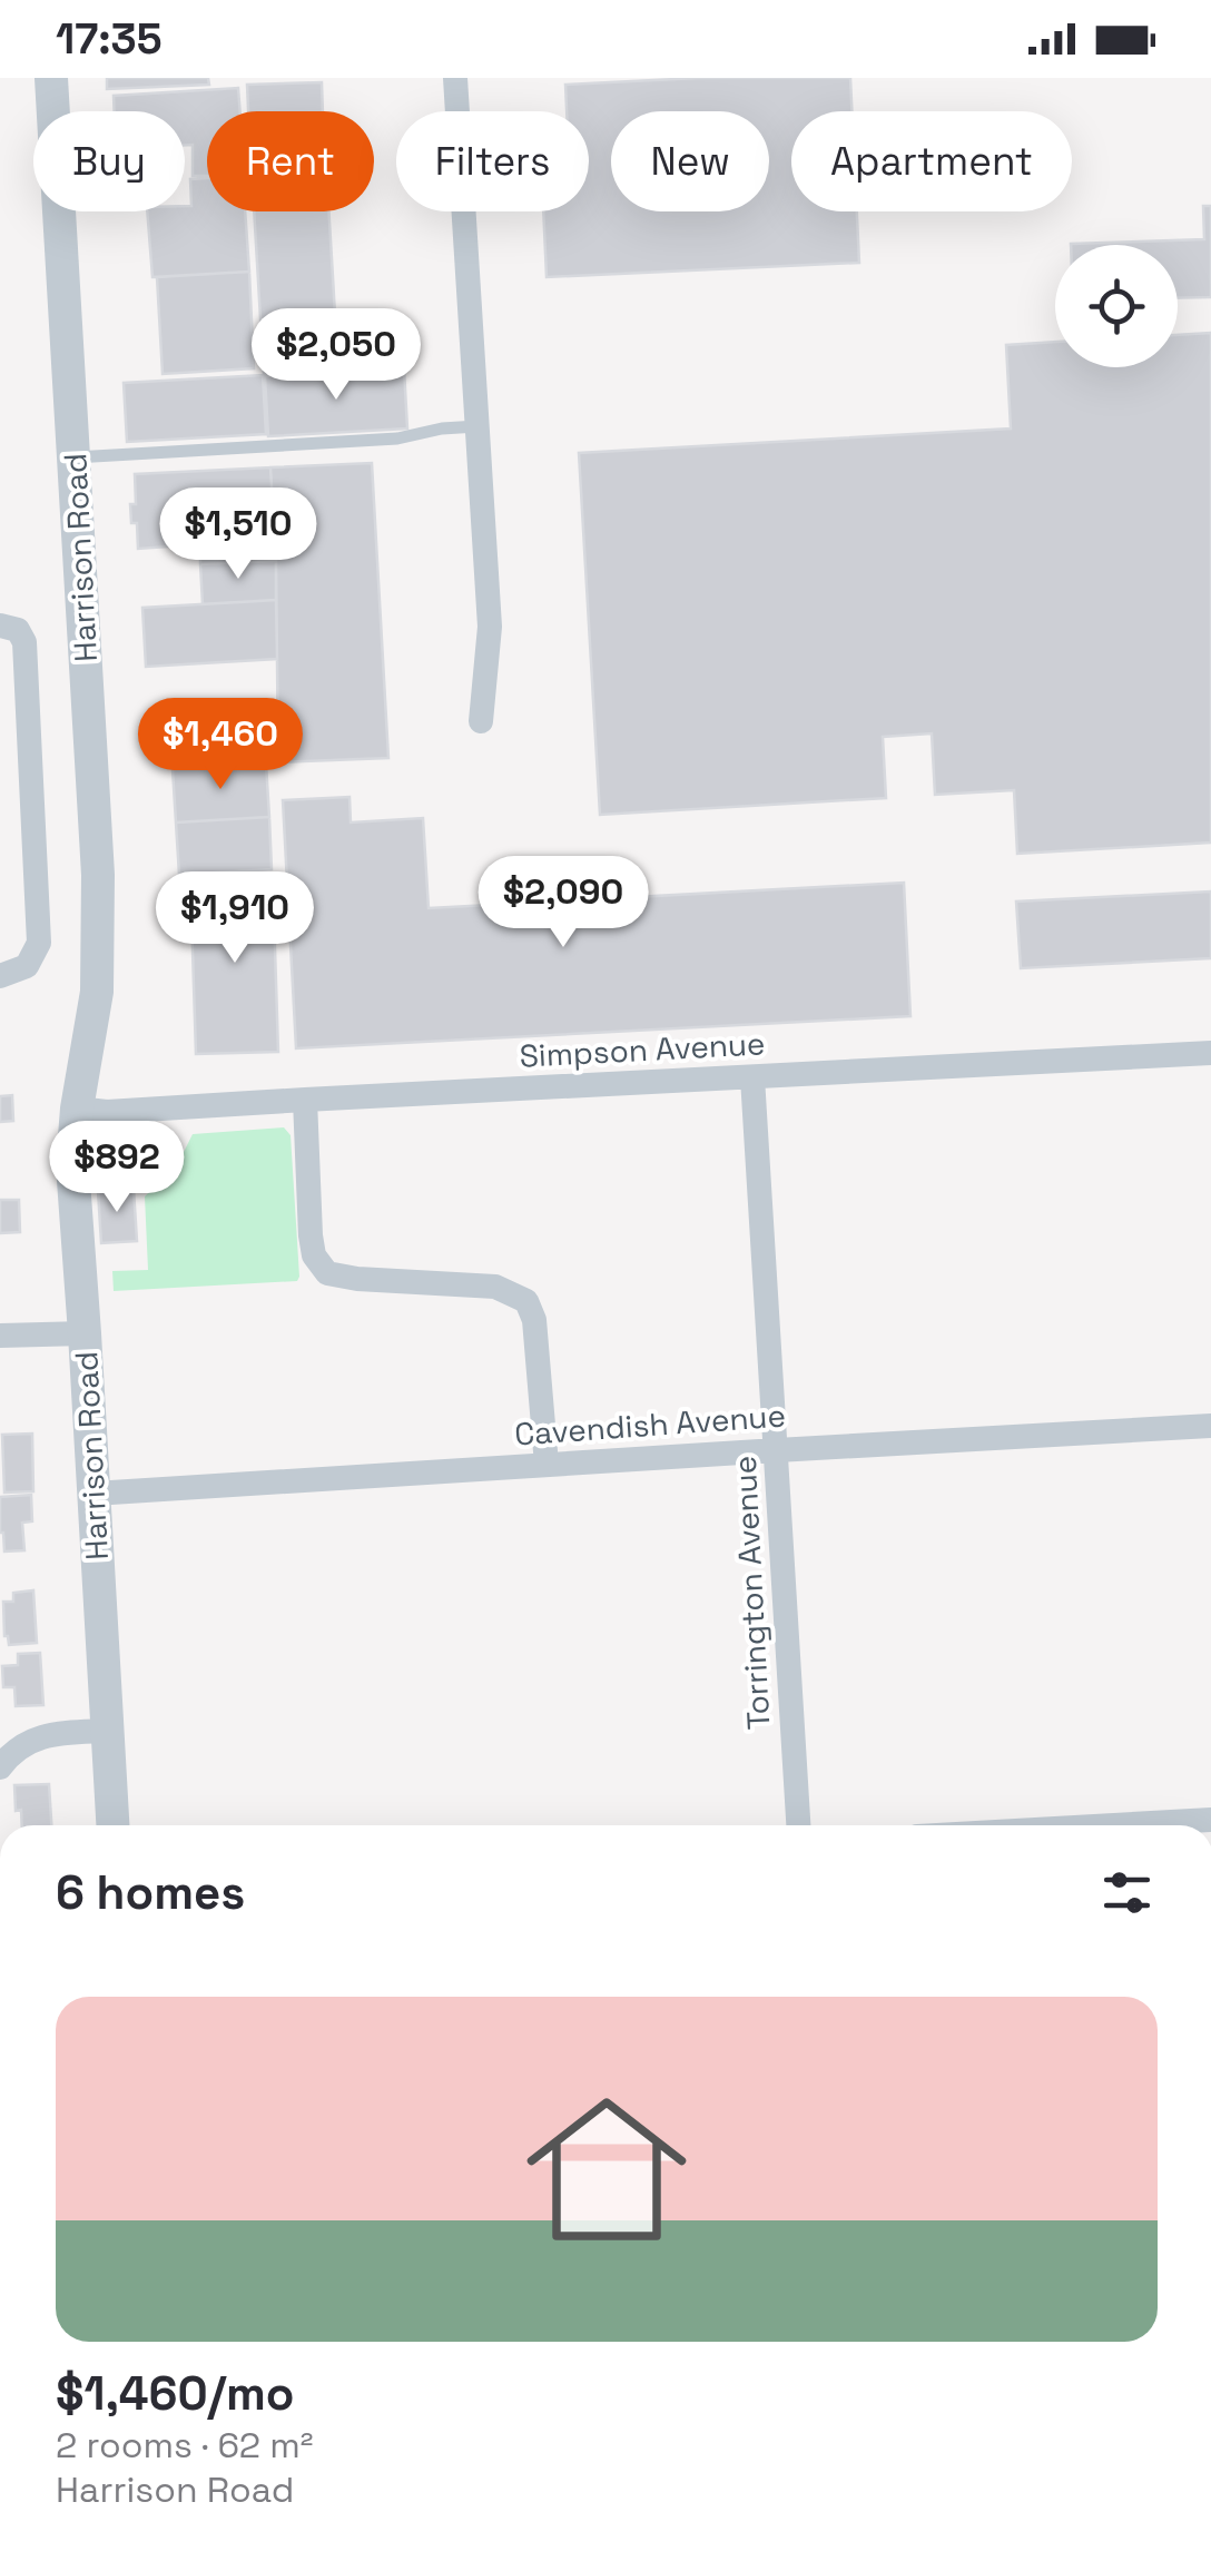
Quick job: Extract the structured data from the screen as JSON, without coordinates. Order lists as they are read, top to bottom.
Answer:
{
  "streets": {
    "street": [
      "Harrison Road",
      "Simpson Avenue",
      "Cavendish Avenue",
      "Torrington Avenue"
    ]
  },
  "crossings": [
    ["Harrison Road", "Simpson Avenue"],
    ["Harrison Road", "Cavendish Avenue"],
    ["Simpson Avenue", "Torrington Avenue"],
    ["Cavendish Avenue", "Torrington Avenue"]
  ],
  "page": {
    "status": "17:35",
    "chip": [
      "Buy",
      "Rent",
      "Filters",
      "New",
      "Apartment"
    ],
    "price": [
      "$2,050",
      "$1,510",
      "$1,460",
      "$2,090",
      "$1,910",
      "$892"
    ],
    "heading": "6 homes",
    "list": [
      {
        "name": "$1,460/mo",
        "note": "2 rooms · 62 m² · Harrison Road"
      }
    ]
  }
}
